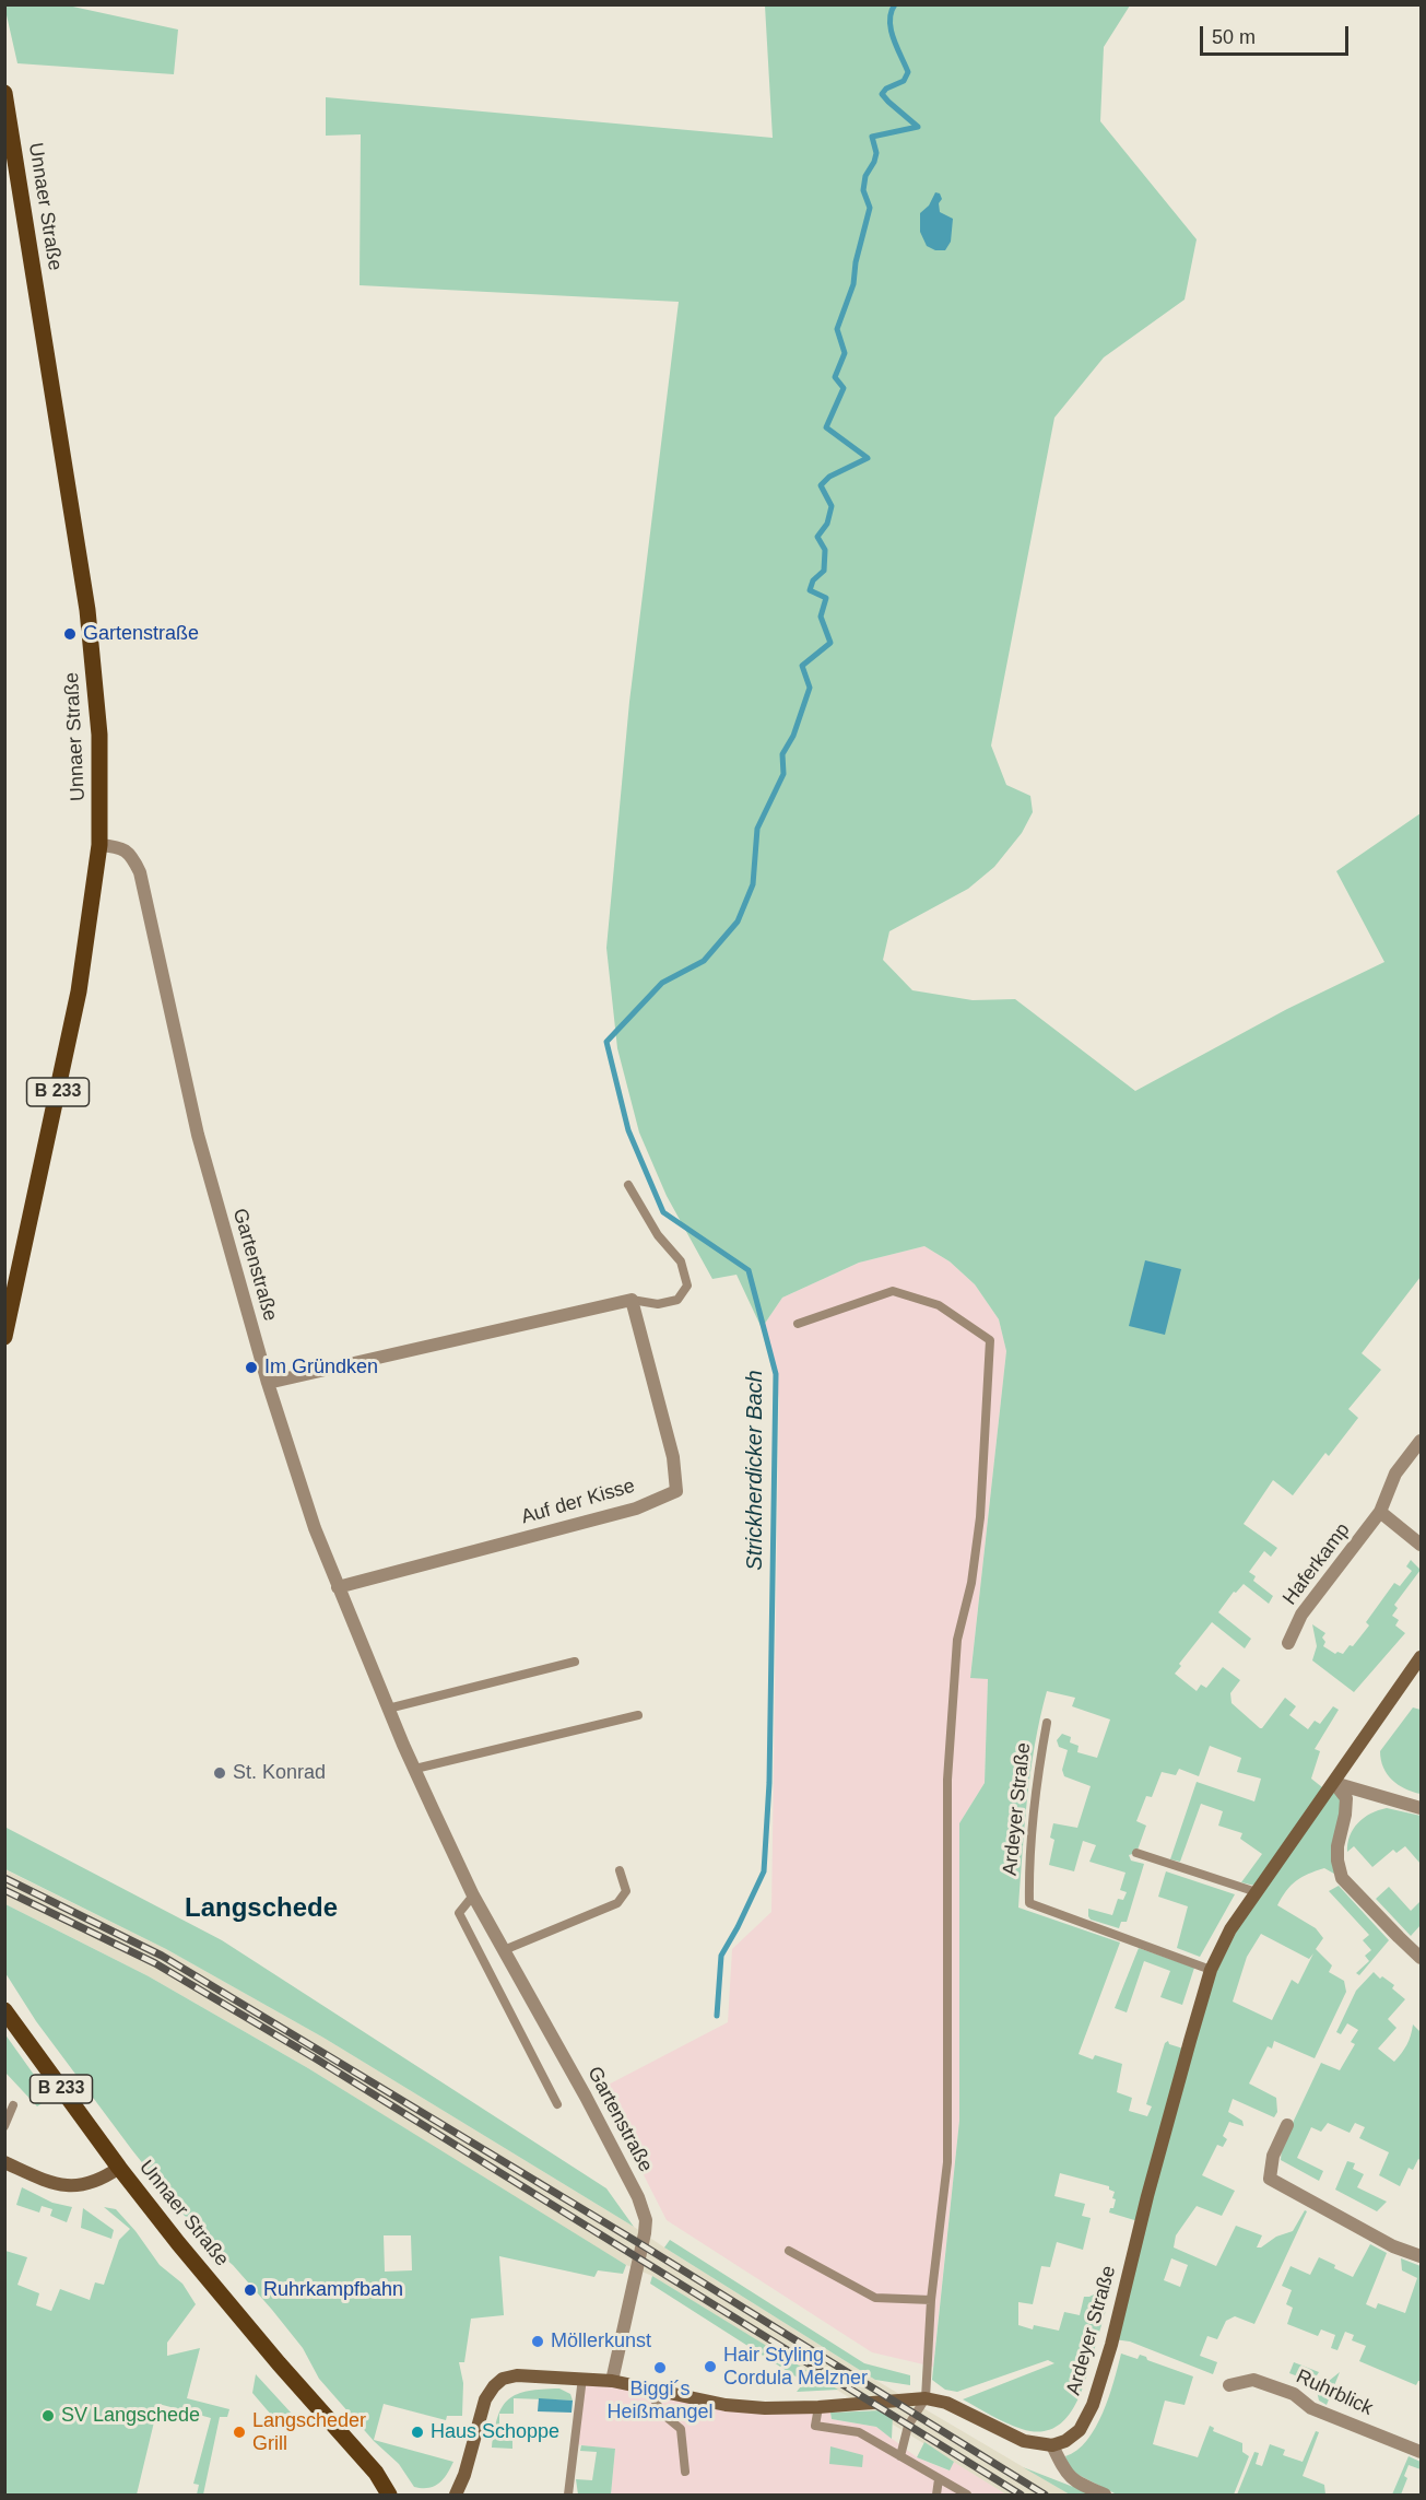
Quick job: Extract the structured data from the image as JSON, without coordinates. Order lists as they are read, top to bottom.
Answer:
{
  "streets": {
    "main road": ["Unnaer Straße", "B 233", "Ardeyer Straße"],
    "street": [
      "Gartenstraße",
      "Auf der Kisse",
      "Haferkamp",
      "Ruhrblick"
    ]
  },
  "crossings": [
    ["Unnaer Straße", "Gartenstraße"],
    ["Gartenstraße", "Auf der Kisse"]
  ],
  "districts": ["Langschede"],
  "water": ["Strickherdicker Bach"],
  "places": [
    "Gartenstraße",
    "Im Gründken",
    "St. Konrad",
    "Ruhrkampfbahn",
    "Möllerkunst",
    "Hair Styling Cordula Melzner",
    "Biggi´s Heißmangel",
    "SV Langschede",
    "Langscheder Grill",
    "Haus Schoppe"
  ],
  "scale_bar": "50 m"
}
